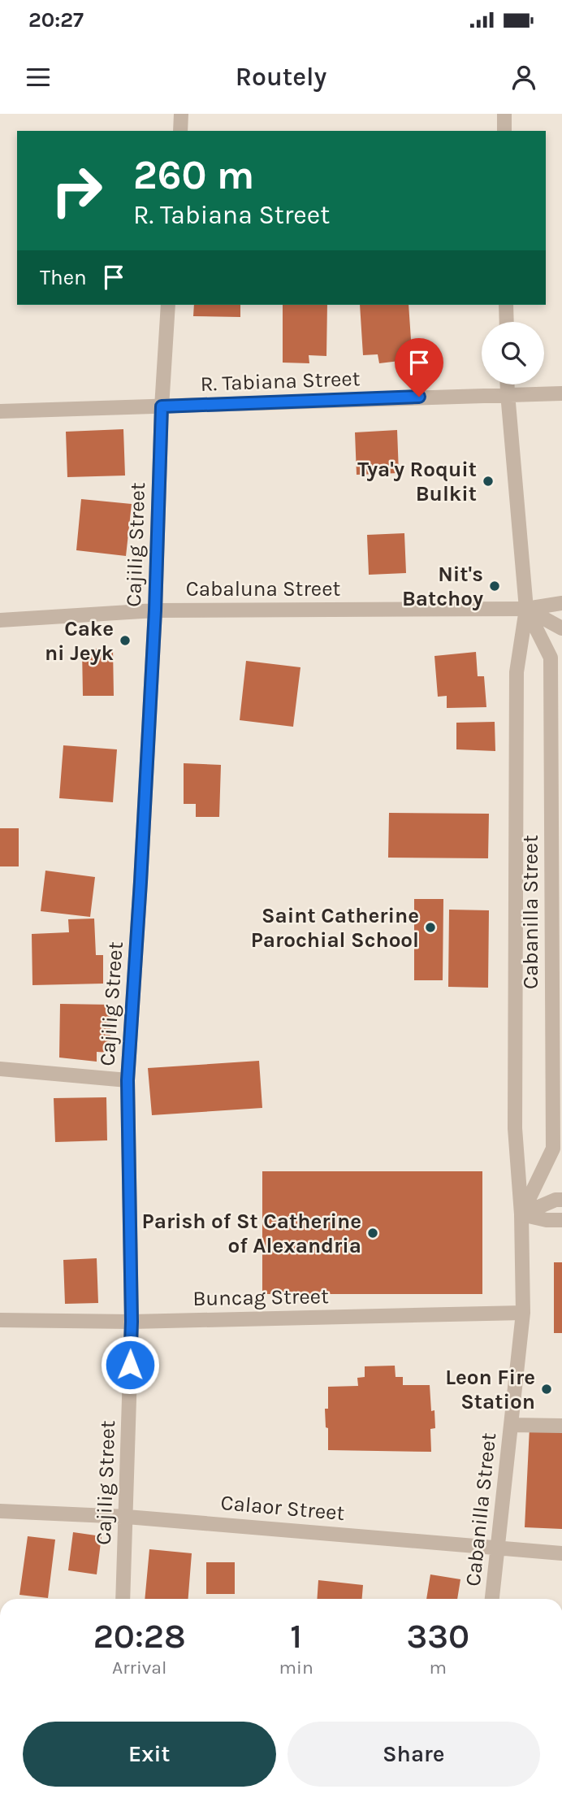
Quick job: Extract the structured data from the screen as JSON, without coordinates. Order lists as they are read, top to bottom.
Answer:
{
  "streets": {
    "street": [
      "R. Tabiana Street",
      "Cajilig Street",
      "Cabaluna Street",
      "Cabanilla Street",
      "Buncag Street",
      "Calaor Street"
    ]
  },
  "crossings": [
    ["R. Tabiana Street", "Cajilig Street"],
    ["R. Tabiana Street", "Cabanilla Street"],
    ["Cajilig Street", "Cabaluna Street"],
    ["Cajilig Street", "Buncag Street"],
    ["Cajilig Street", "Calaor Street"],
    ["Cabaluna Street", "Cabanilla Street"],
    ["Cabanilla Street", "Buncag Street"],
    ["Cabanilla Street", "Calaor Street"]
  ],
  "places": [
    "Tya'y Roquit Bulkit",
    "Nit's Batchoy",
    "Cake ni Jeyk",
    "Saint Catherine Parochial School",
    "Parish of St Catherine of Alexandria",
    "Leon Fire Station"
  ],
  "page": {
    "status": "20:27",
    "header": "Routely",
    "turn": ["260 m", "R. Tabiana Street"],
    "then": "Then",
    "eta": [
      "20:28",
      "Arrival",
      "1",
      "min",
      "330",
      "m"
    ],
    "buttons": ["Exit", "Share"]
  }
}
